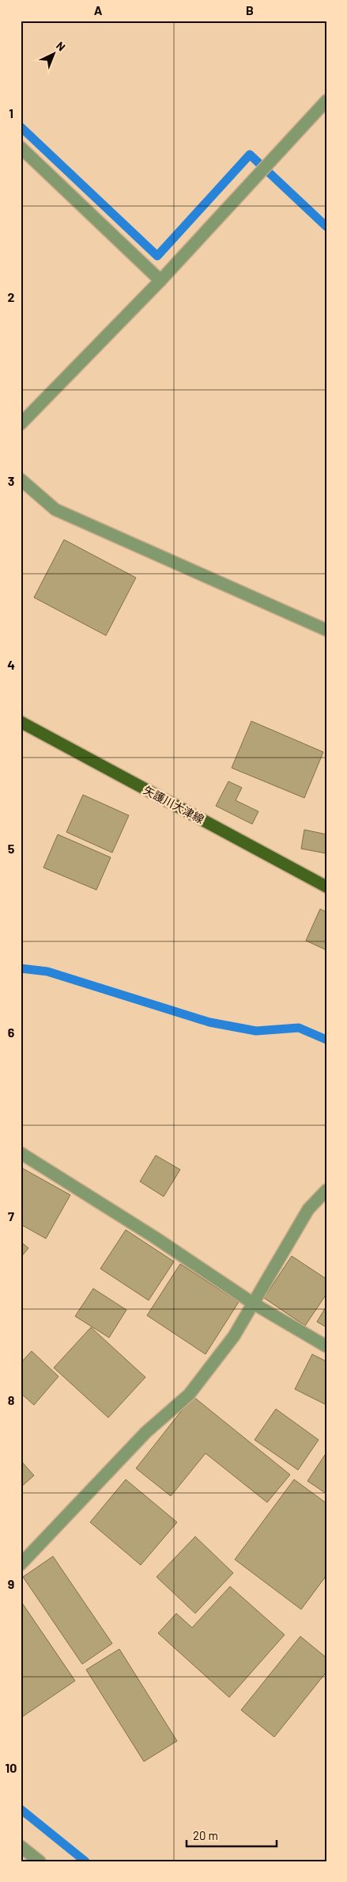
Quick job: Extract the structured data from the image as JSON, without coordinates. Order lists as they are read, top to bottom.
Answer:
{
  "streets": {
    "main road": ["矢護川大津線"]
  },
  "scale_bar": "20 m",
  "north": "top right",
  "grid": {
    "columns": ["A", "B"],
    "rows": [
      "1",
      "2",
      "3",
      "4",
      "5",
      "6",
      "7",
      "8",
      "9",
      "10"
    ]
  }
}
